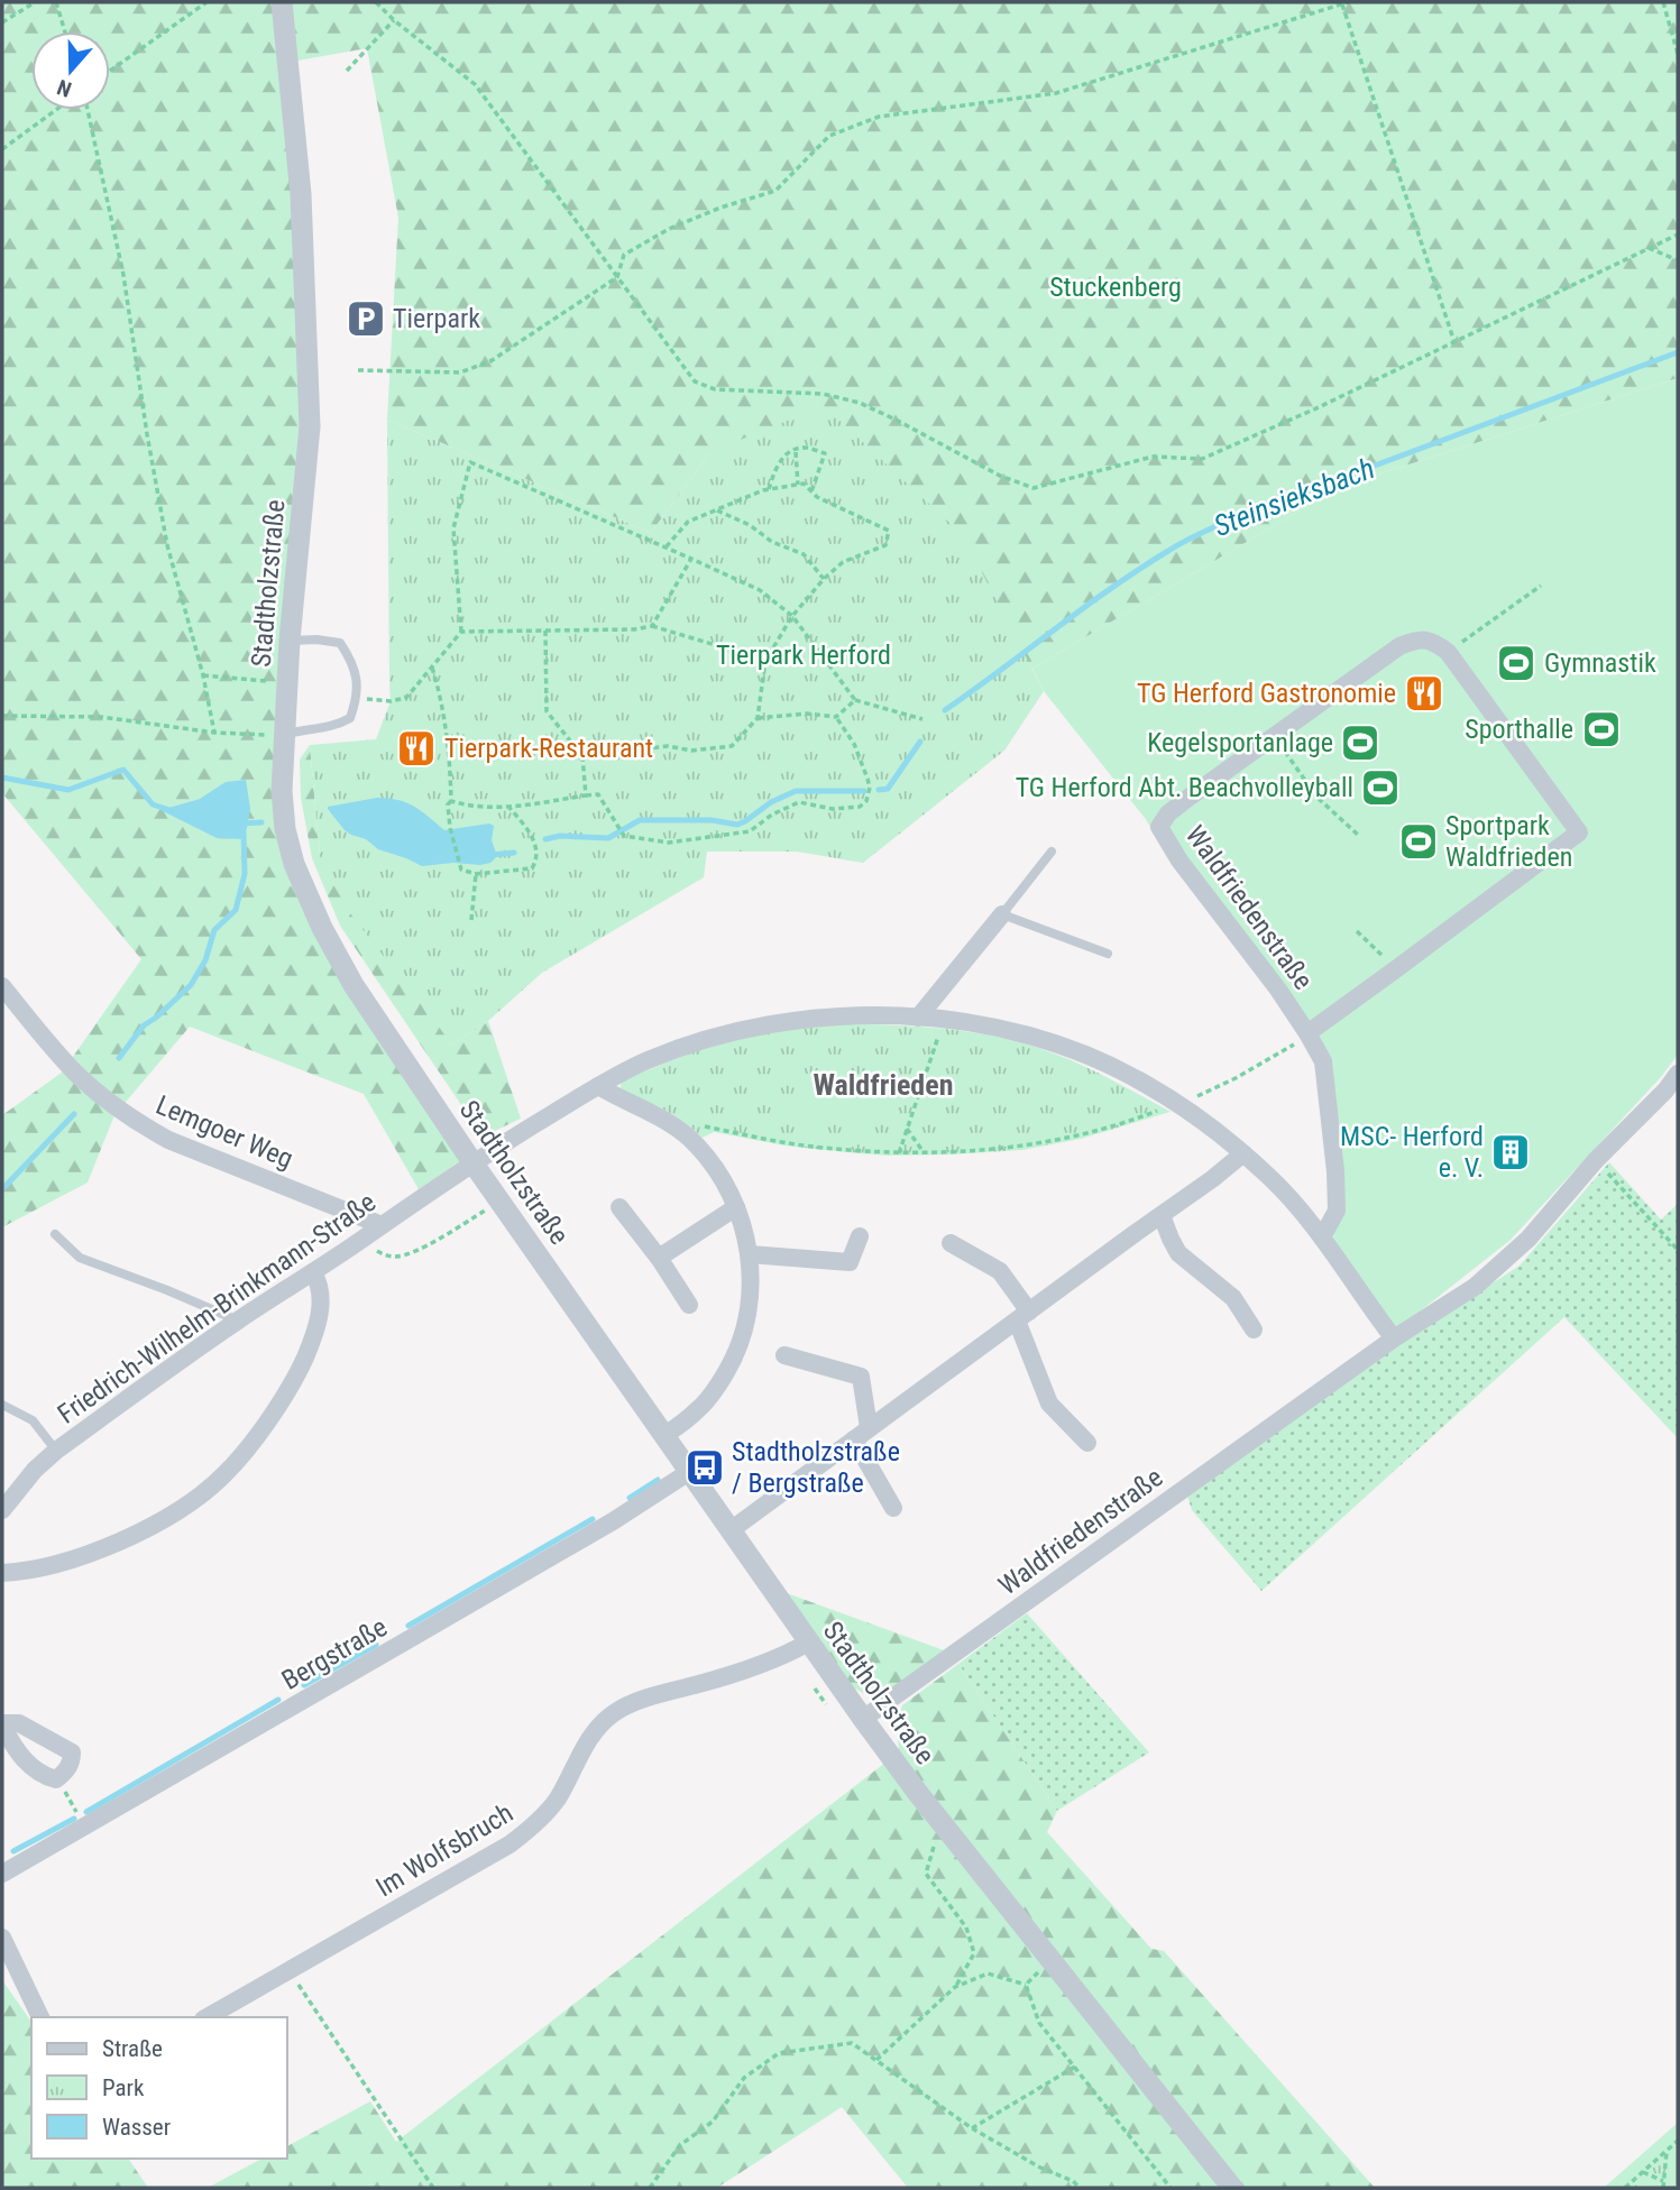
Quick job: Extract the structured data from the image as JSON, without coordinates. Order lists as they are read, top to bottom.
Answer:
{
  "streets": {
    "street": [
      "Stadtholzstraße",
      "Waldfriedenstraße",
      "Lemgoer Weg",
      "Friedrich-Wilhelm-Brinkmann-Straße",
      "Bergstraße",
      "Im Wolfsbruch"
    ]
  },
  "crossings": [
    ["Stadtholzstraße", "Waldfriedenstraße"],
    ["Stadtholzstraße", "Friedrich-Wilhelm-Brinkmann-Straße"],
    ["Stadtholzstraße", "Bergstraße"],
    ["Stadtholzstraße", "Im Wolfsbruch"],
    ["Waldfriedenstraße", "Friedrich-Wilhelm-Brinkmann-Straße"],
    ["Lemgoer Weg", "Friedrich-Wilhelm-Brinkmann-Straße"]
  ],
  "districts": ["Waldfrieden"],
  "water": ["Steinsieksbach"],
  "parks": ["Stuckenberg", "Tierpark Herford"],
  "places": {
    "parking": ["Tierpark"],
    "sports": [
      "Gymnastik",
      "Sporthalle",
      "Kegelsportanlage",
      "TG Herford Abt. Beachvolleyball",
      "Sportpark Waldfrieden"
    ],
    "restaurant": ["TG Herford Gastronomie", "Tierpark-Restaurant"],
    "building": ["MSC- Herford e. V."],
    "bus stop": ["Stadtholzstraße / Bergstraße"]
  },
  "legend": ["Straße", "Park", "Wasser"],
  "north": "bottom"
}
